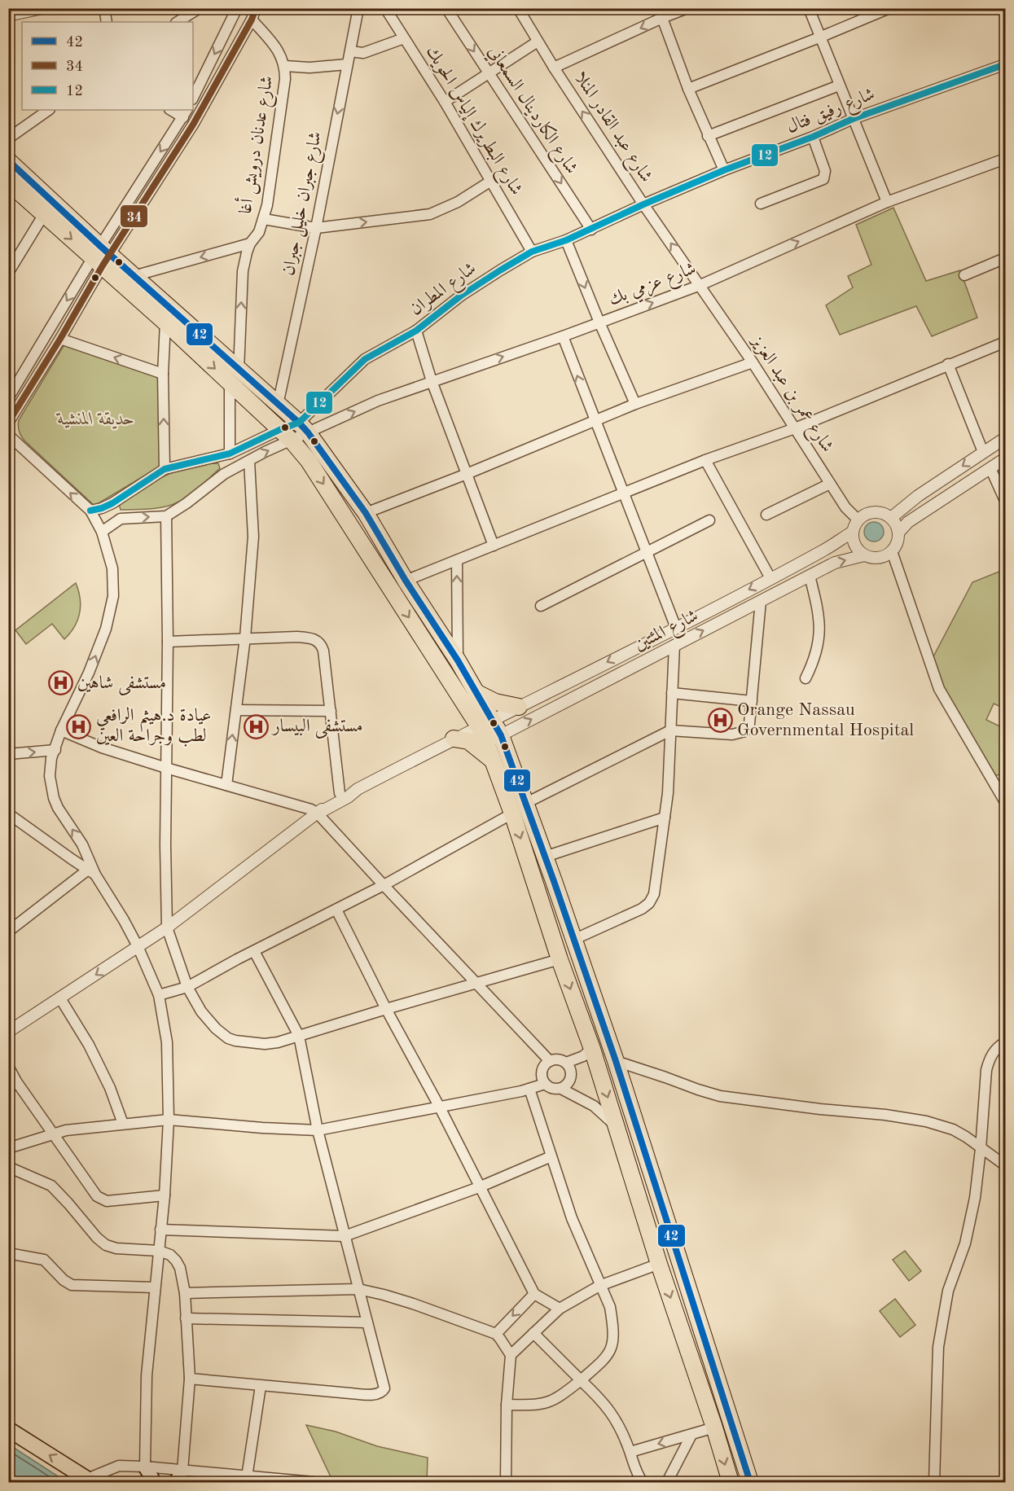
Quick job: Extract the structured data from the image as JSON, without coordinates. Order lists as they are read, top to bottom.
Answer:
{
  "streets": {
    "street": [
      "شارع الكاردينال السمعاني",
      "شارع رفيق فتال",
      "شارع البطريرك إلياس الحويك",
      "شارع عبد القادر المنلا",
      "شارع عدنان درويش أغا",
      "شارع جبران خليل جبران",
      "شارع عزمي بك",
      "شارع المطران",
      "شارع عمر بن عبد العزيز",
      "شارع المئتين"
    ]
  },
  "crossings": [
    ["شارع الكاردينال السمعاني", "شارع المطران"],
    ["شارع رفيق فتال", "شارع عبد القادر المنلا"],
    ["شارع رفيق فتال", "شارع المطران"],
    ["شارع البطريرك إلياس الحويك", "شارع المطران"],
    ["شارع عبد القادر المنلا", "شارع عزمي بك"],
    ["شارع عبد القادر المنلا", "شارع المطران"],
    ["شارع عبد القادر المنلا", "شارع عمر بن عبد العزيز"],
    ["شارع عزمي بك", "شارع المطران"],
    ["شارع عزمي بك", "شارع عمر بن عبد العزيز"],
    ["شارع عمر بن عبد العزيز", "شارع المئتين"]
  ],
  "one_way": [
    "شارع الكاردينال السمعاني",
    "شارع عبد القادر المنلا",
    "شارع جبران خليل جبران",
    "شارع عزمي بك"
  ],
  "parks": ["حديقة المنشية"],
  "places": {
    "hospital": [
      "مستشفى شاهين",
      "Orange Nassau Governmental Hospital",
      "عيادة د.هيثم الرافعي لطب وجراحة العين",
      "مستشفی البيسار"
    ]
  },
  "lines": ["transit line 34", "transit line 12", "transit line 42"],
  "legend": ["42", "34", "12"]
}
